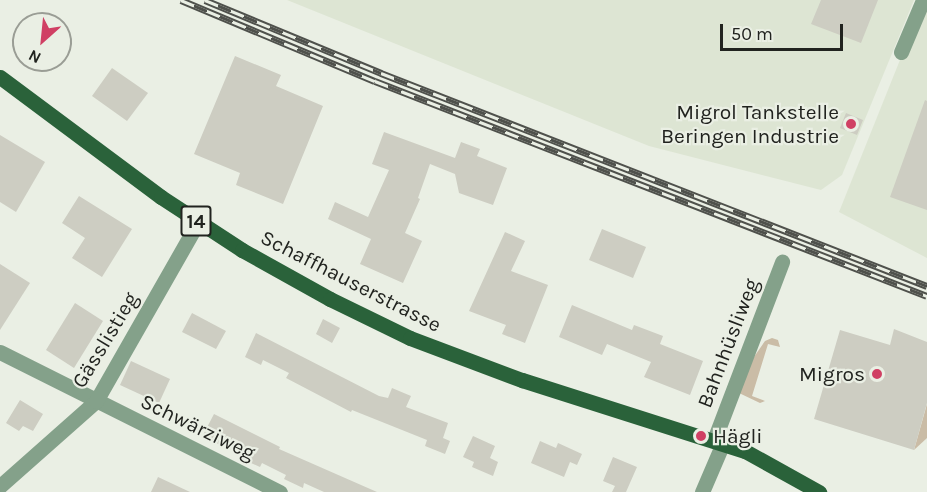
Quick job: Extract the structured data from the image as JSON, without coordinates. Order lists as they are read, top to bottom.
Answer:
{
  "streets": {
    "main road": ["14", "Schaffhauserstrasse"],
    "street": ["Gässlistieg", "Bahnhüsliweg", "Schwärziweg"]
  },
  "crossings": [
    ["Schaffhauserstrasse", "Gässlistieg"],
    ["Schaffhauserstrasse", "Bahnhüsliweg"],
    ["Gässlistieg", "Schwärziweg"]
  ],
  "places": ["Migrol Tankstelle Beringen Industrie", "Migros", "Hägli"],
  "scale_bar": "50 m",
  "north": "bottom left"
}
